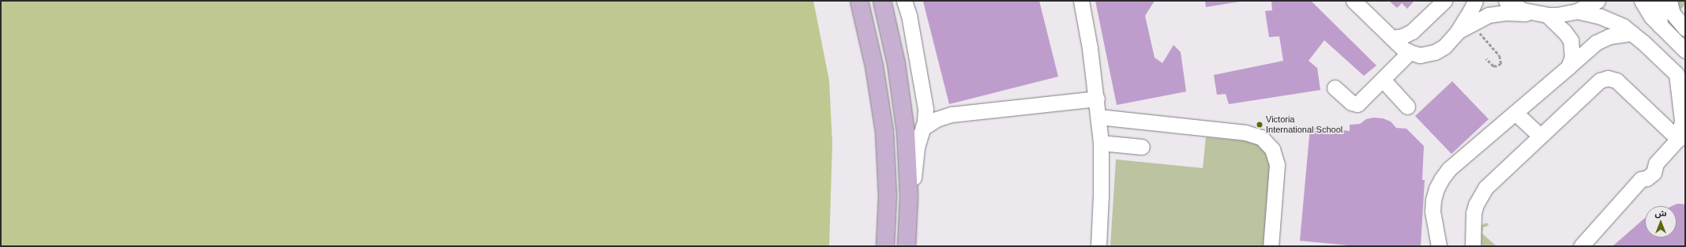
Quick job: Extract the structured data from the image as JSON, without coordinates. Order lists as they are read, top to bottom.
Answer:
{
  "places": ["Victoria International School"],
  "north": "top"
}
